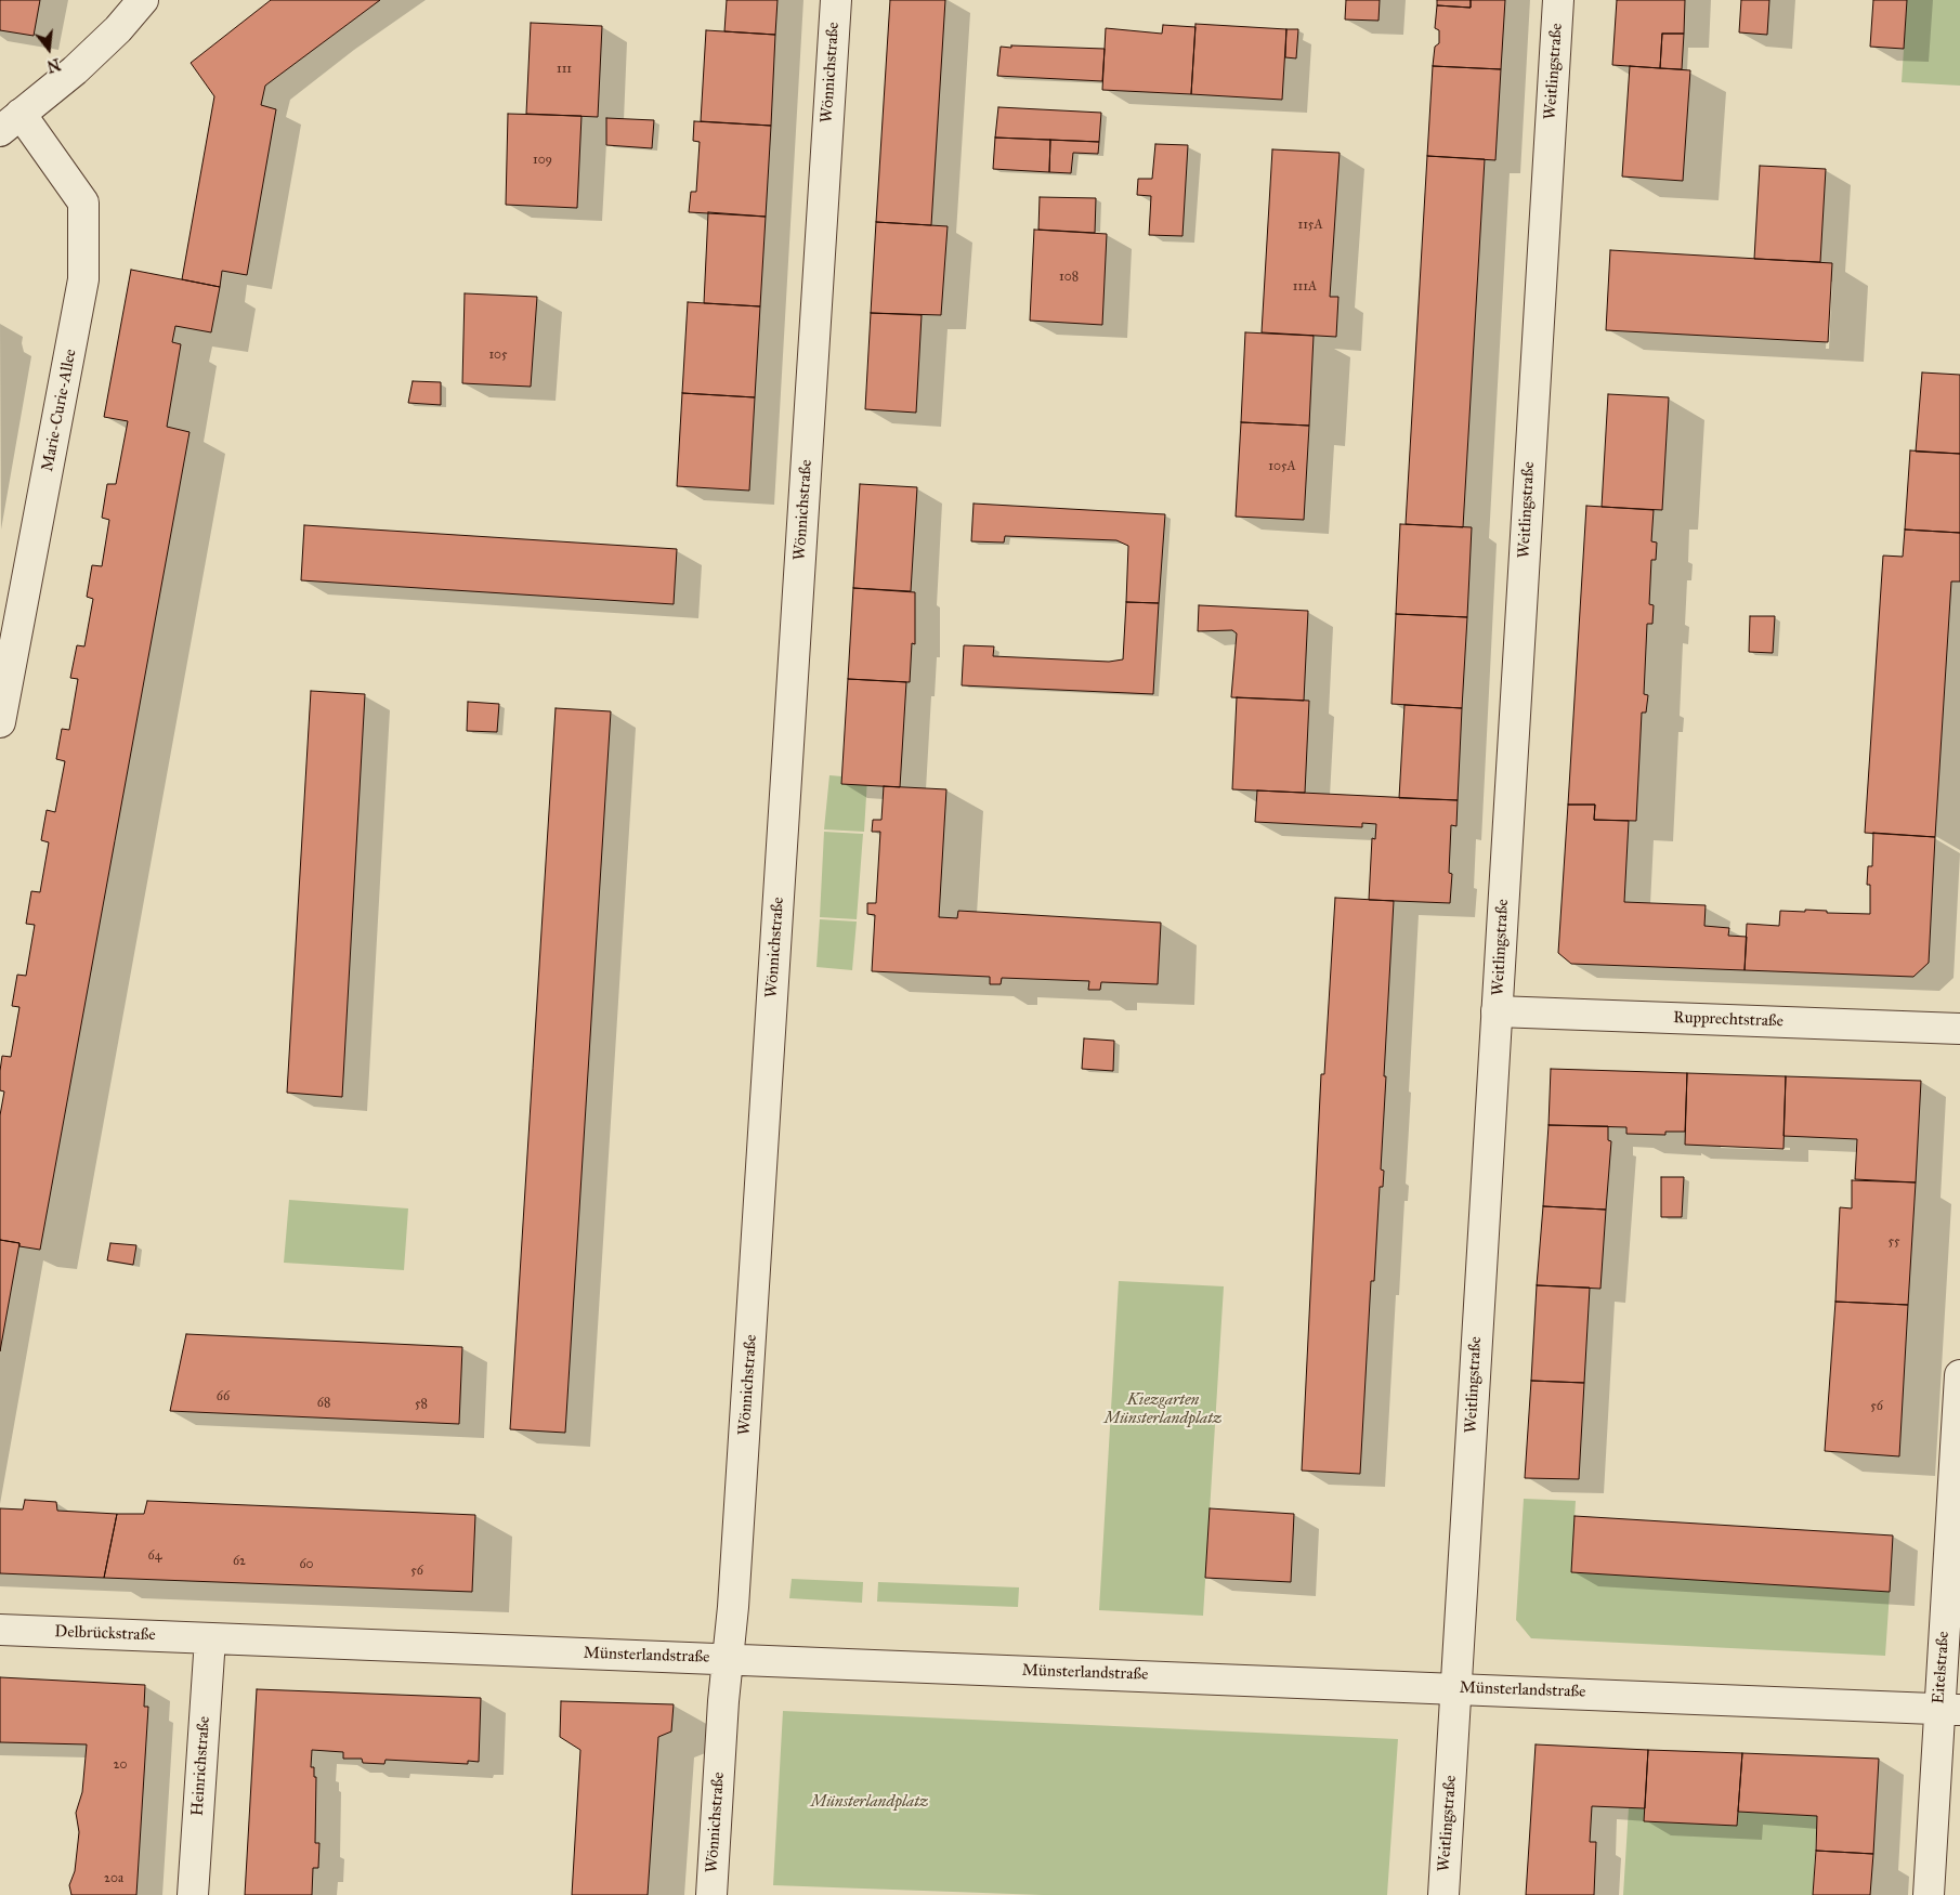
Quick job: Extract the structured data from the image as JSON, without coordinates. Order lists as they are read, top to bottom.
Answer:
{
  "streets": {
    "street": [
      "Weitlingstraße",
      "Wönnichstraße",
      "Marie-Curie-Allee",
      "Rupprechtstraße",
      "Delbrückstraße",
      "Münsterlandstraße",
      "Eitelstraße",
      "Heinrichstraße"
    ]
  },
  "crossings": [
    ["Weitlingstraße", "Rupprechtstraße"],
    ["Weitlingstraße", "Münsterlandstraße"],
    ["Wönnichstraße", "Münsterlandstraße"],
    ["Delbrückstraße", "Münsterlandstraße"],
    ["Delbrückstraße", "Heinrichstraße"],
    ["Münsterlandstraße", "Eitelstraße"],
    ["Münsterlandstraße", "Heinrichstraße"]
  ],
  "parks": ["Kiezgarten Münsterlandplatz", "Münsterlandplatz"],
  "house_numbers": [
    "111",
    "109",
    "115A",
    "108",
    "111A",
    "105",
    "105A",
    "55",
    "66",
    "68",
    "58",
    "56",
    "64",
    "62",
    "60",
    "56",
    "20",
    "20a"
  ],
  "north": "bottom"
}
